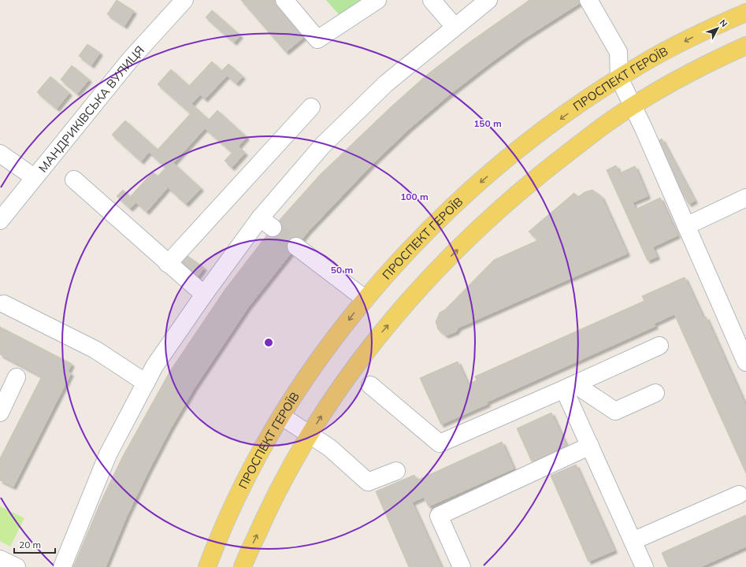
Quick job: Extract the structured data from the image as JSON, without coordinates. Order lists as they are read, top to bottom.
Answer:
{
  "streets": {
    "main road": ["ПРОСПЕКТ ГЕРОЇВ"],
    "street": ["МАНДРИКІВСЬКА ВУЛИЦЯ"]
  },
  "scale_bar": "20 m",
  "north": "top right",
  "rings": ["150 m", "100 m", "50 m"]
}
